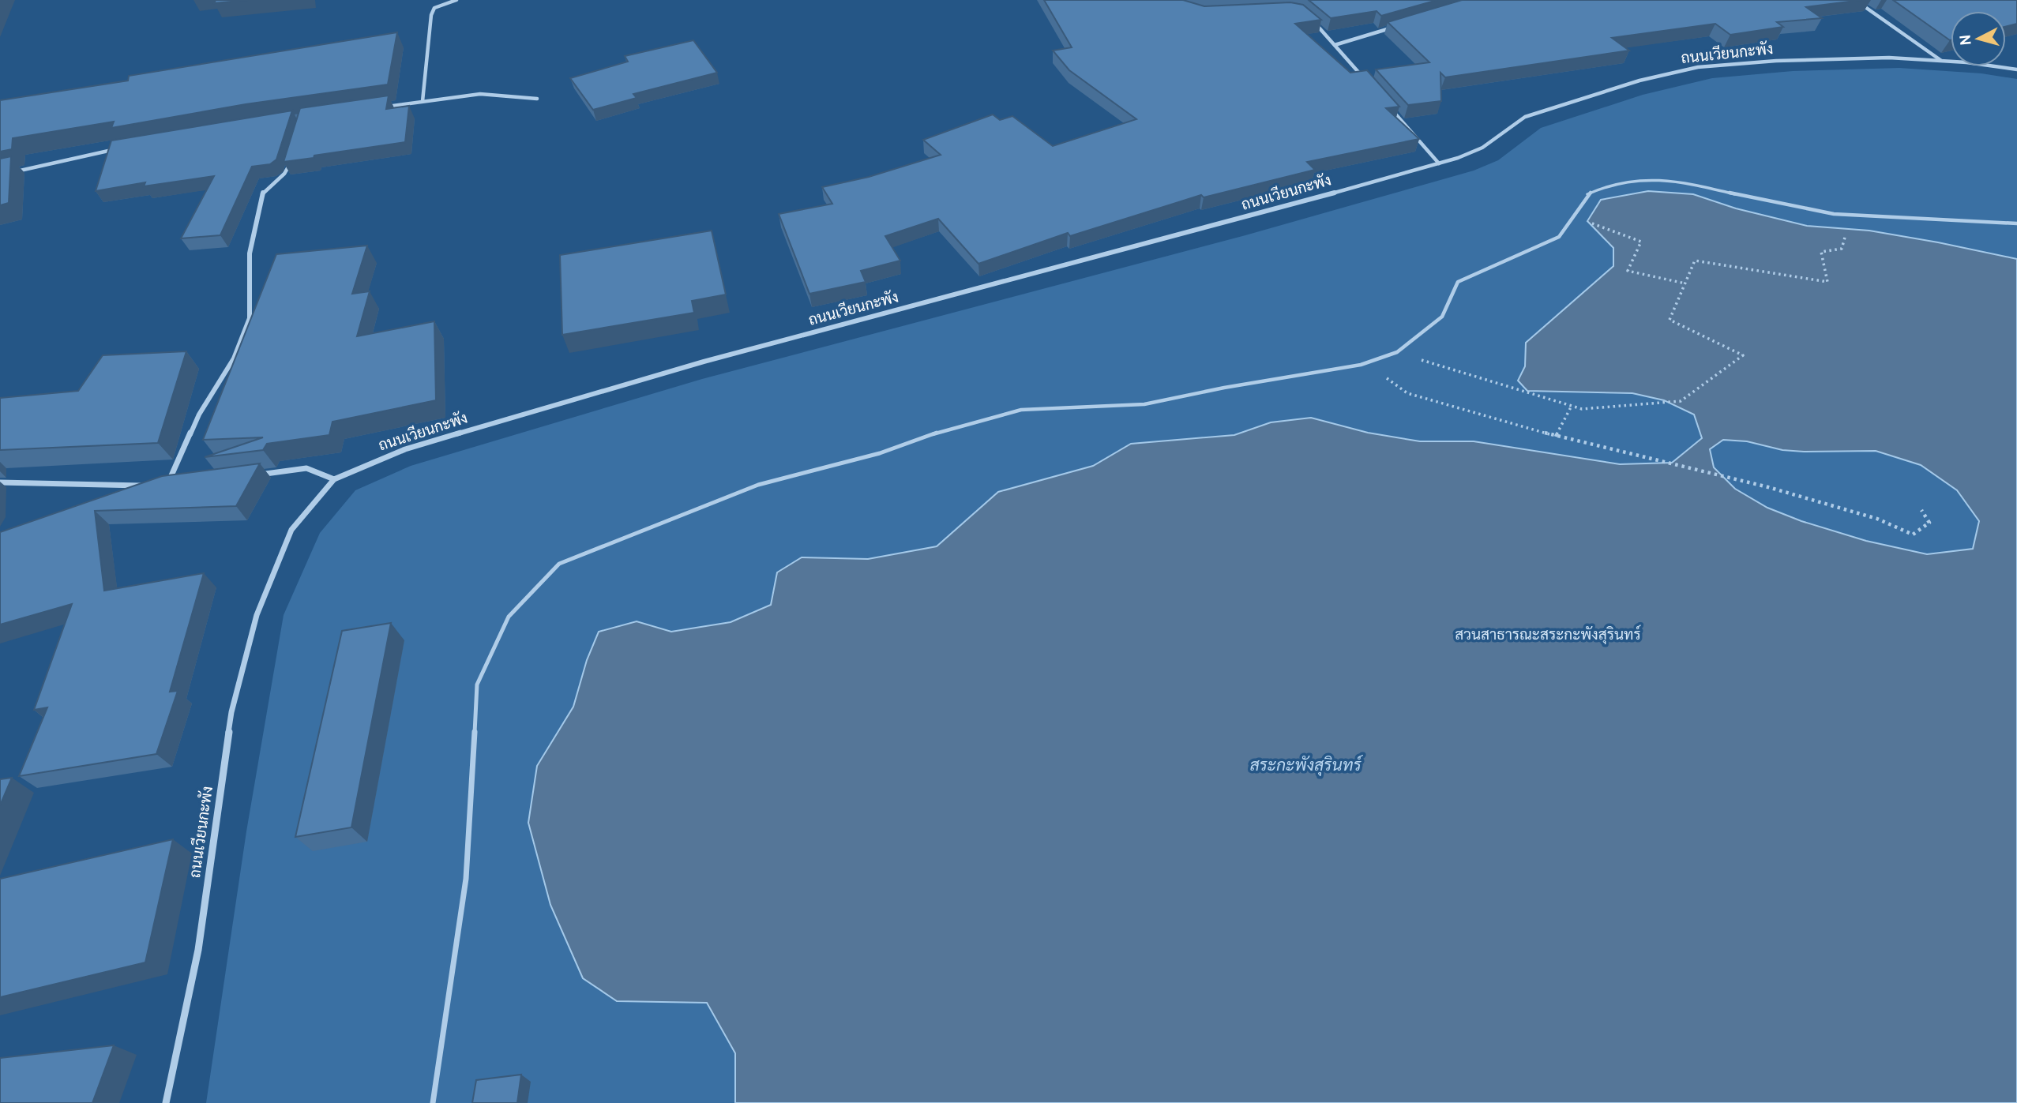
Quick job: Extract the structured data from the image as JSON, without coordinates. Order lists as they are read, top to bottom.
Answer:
{
  "streets": {
    "street": ["ถนนเวียนกะพัง"]
  },
  "water": ["สระกะพังสุรินทร์"],
  "parks": ["สวนสาธารณะสระกะพังสุรินทร์"],
  "north": "left"
}
